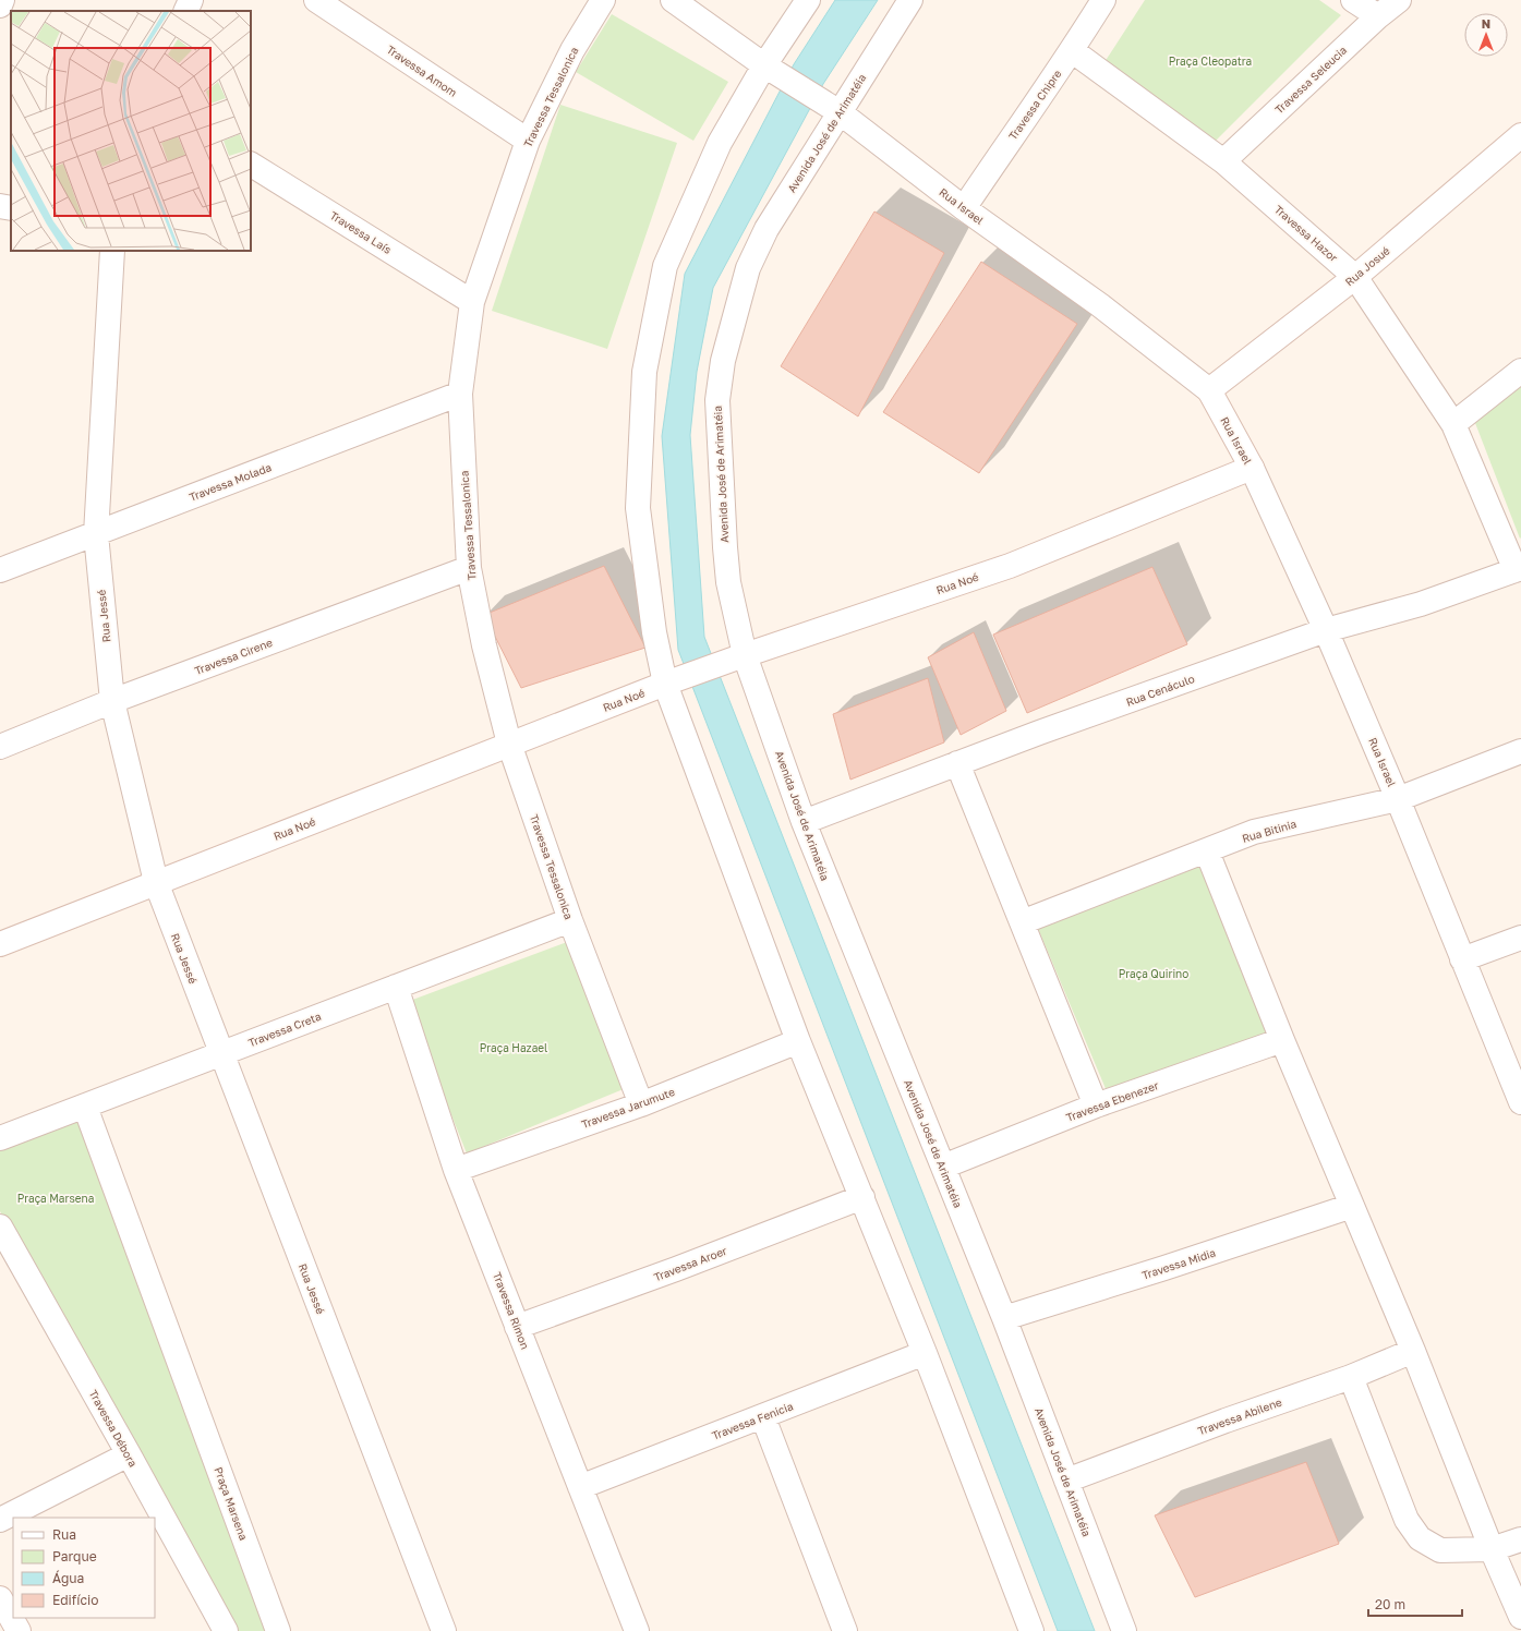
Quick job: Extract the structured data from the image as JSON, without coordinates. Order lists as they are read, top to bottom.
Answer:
{
  "streets": {
    "street": [
      "Travessa Amom",
      "Travessa Seleucia",
      "Travessa Tessalonica",
      "Travessa Chipre",
      "Avenida José de Arimatéia",
      "Rua Israel",
      "Travessa Laís",
      "Travessa Hazor",
      "Rua Josué",
      "Travessa Molada",
      "Rua Noé",
      "Rua Jessé",
      "Travessa Cirene",
      "Rua Cenáculo",
      "Rua Bitinia",
      "Travessa Creta",
      "Travessa Ebenezer",
      "Travessa Jarumute",
      "Travessa Aroer",
      "Travessa Midia",
      "Travessa Rimon",
      "Travessa Abilene",
      "Travessa Fenicia",
      "Travessa Débora",
      "Praça Marsena"
    ]
  },
  "crossings": [
    ["Travessa Amom", "Travessa Tessalonica"],
    ["Travessa Seleucia", "Travessa Hazor"],
    ["Travessa Tessalonica", "Travessa Laís"],
    ["Travessa Tessalonica", "Travessa Molada"],
    ["Travessa Tessalonica", "Rua Noé"],
    ["Travessa Tessalonica", "Travessa Cirene"],
    ["Travessa Tessalonica", "Travessa Creta"],
    ["Travessa Tessalonica", "Travessa Jarumute"],
    ["Travessa Chipre", "Rua Israel"],
    ["Travessa Chipre", "Travessa Hazor"],
    ["Avenida José de Arimatéia", "Rua Israel"],
    ["Avenida José de Arimatéia", "Rua Noé"],
    ["Avenida José de Arimatéia", "Rua Cenáculo"],
    ["Avenida José de Arimatéia", "Travessa Ebenezer"],
    ["Avenida José de Arimatéia", "Travessa Midia"],
    ["Avenida José de Arimatéia", "Travessa Abilene"],
    ["Rua Israel", "Rua Josué"],
    ["Rua Israel", "Rua Noé"],
    ["Rua Israel", "Rua Cenáculo"],
    ["Rua Israel", "Rua Bitinia"],
    ["Travessa Hazor", "Rua Josué"],
    ["Travessa Hazor", "Rua Cenáculo"],
    ["Travessa Molada", "Rua Jessé"],
    ["Rua Noé", "Rua Jessé"],
    ["Rua Jessé", "Travessa Cirene"],
    ["Rua Jessé", "Travessa Creta"],
    ["Travessa Creta", "Travessa Rimon"],
    ["Travessa Creta", "Praça Marsena"],
    ["Travessa Jarumute", "Travessa Rimon"],
    ["Travessa Aroer", "Travessa Rimon"],
    ["Travessa Rimon", "Travessa Fenicia"]
  ],
  "parks": [
    "Praça Cleopatra",
    "Praça Quirino",
    "Praça Hazael",
    "Praça Marsena"
  ],
  "legend": [
    "Rua",
    "Parque",
    "Água",
    "Edifício"
  ],
  "scale_bar": "20 m",
  "north": "top"
}
